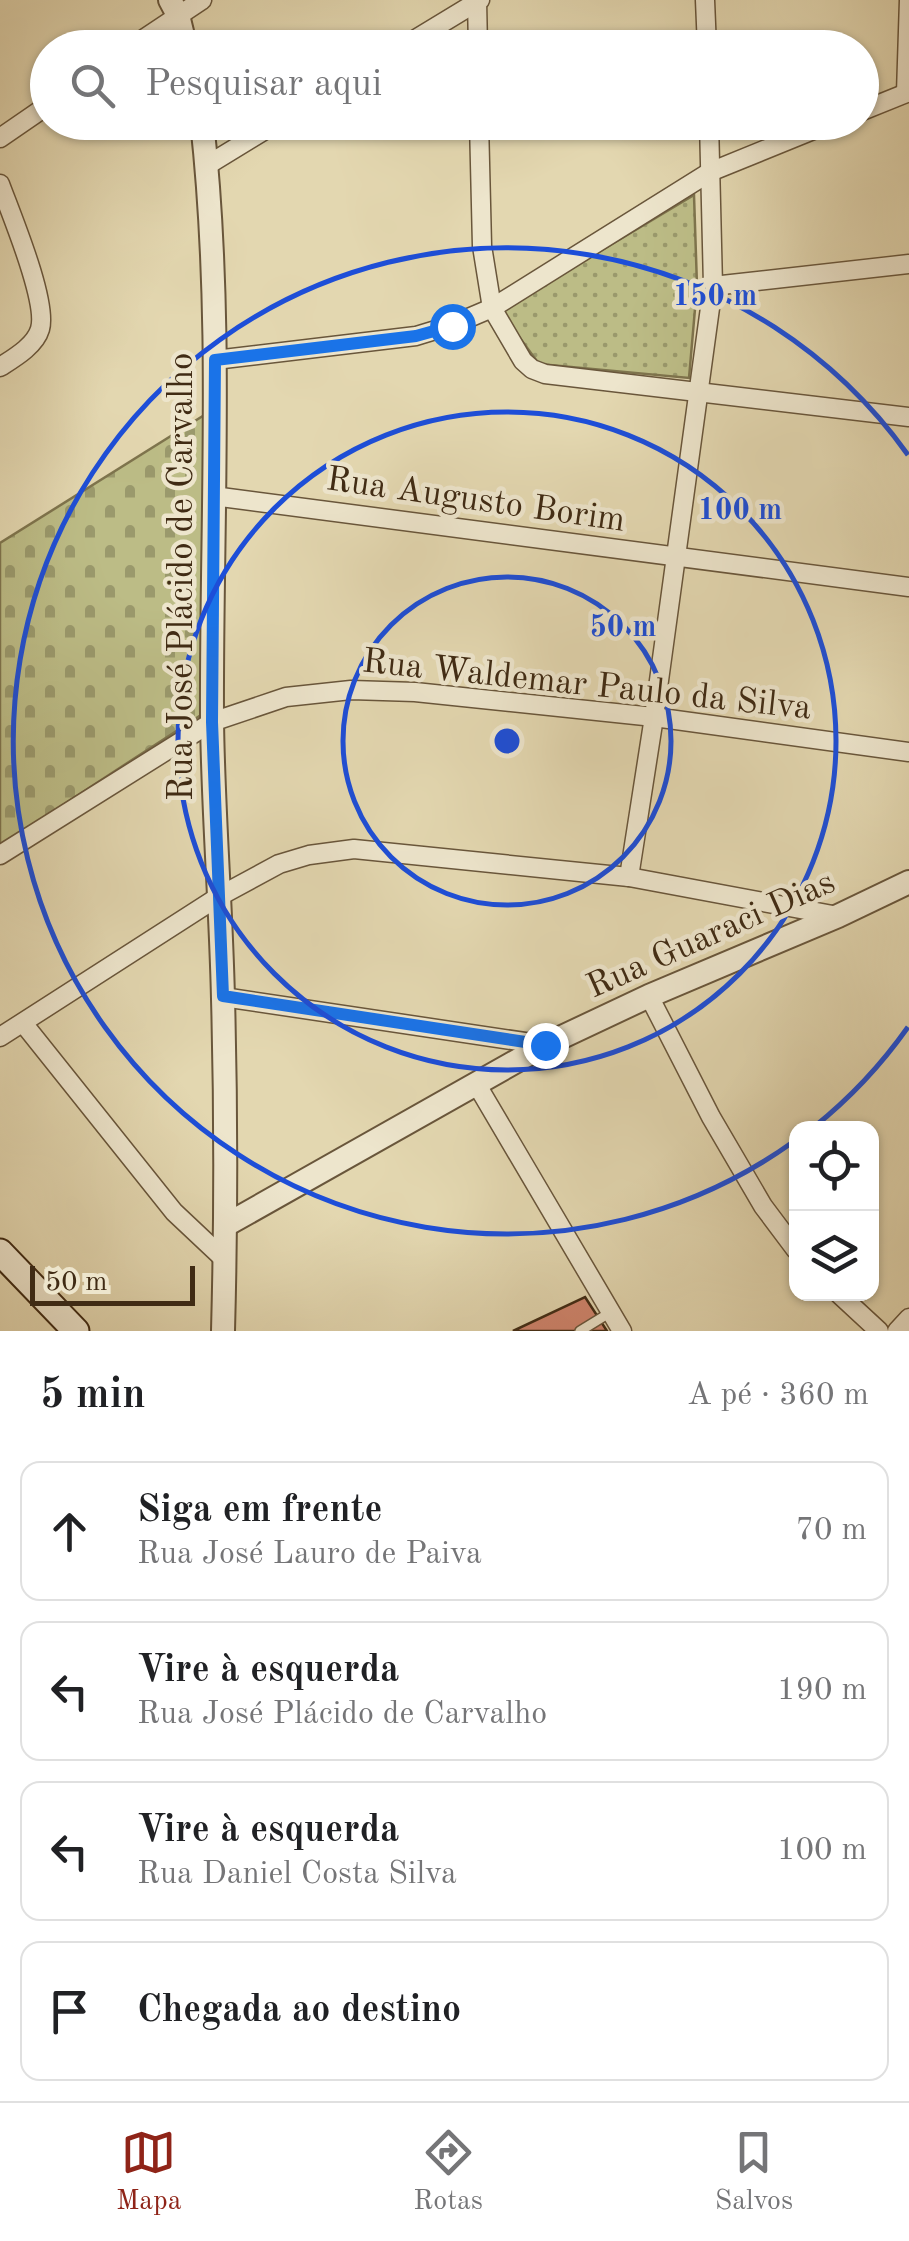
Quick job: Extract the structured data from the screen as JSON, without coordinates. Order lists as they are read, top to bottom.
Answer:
{
  "streets": {
    "street": [
      "Rua Augusto Borim",
      "Rua José Plácido de Carvalho",
      "Rua Waldemar Paulo da Silva",
      "Rua Guaraci Dias"
    ]
  },
  "crossings": [
    ["Rua Augusto Borim", "Rua José Plácido de Carvalho"],
    ["Rua José Plácido de Carvalho", "Rua Waldemar Paulo da Silva"],
    ["Rua José Plácido de Carvalho", "Rua Guaraci Dias"]
  ],
  "scale_bar": "50 m",
  "page": {
    "search": "Pesquisar aqui",
    "scale": "50 m",
    "heading": ["5 min", "A pé · 360 m"],
    "list": [
      ["Siga em frente", "Rua José Lauro de Paiva", "70 m"],
      ["Vire à esquerda", "Rua José Plácido de Carvalho", "190 m"],
      ["Vire à esquerda", "Rua Daniel Costa Silva", "100 m"],
      "Chegada ao destino"
    ],
    "nav": ["Mapa", "Rotas", "Salvos"]
  },
  "rings": ["150 m", "100 m", "50 m"]
}
